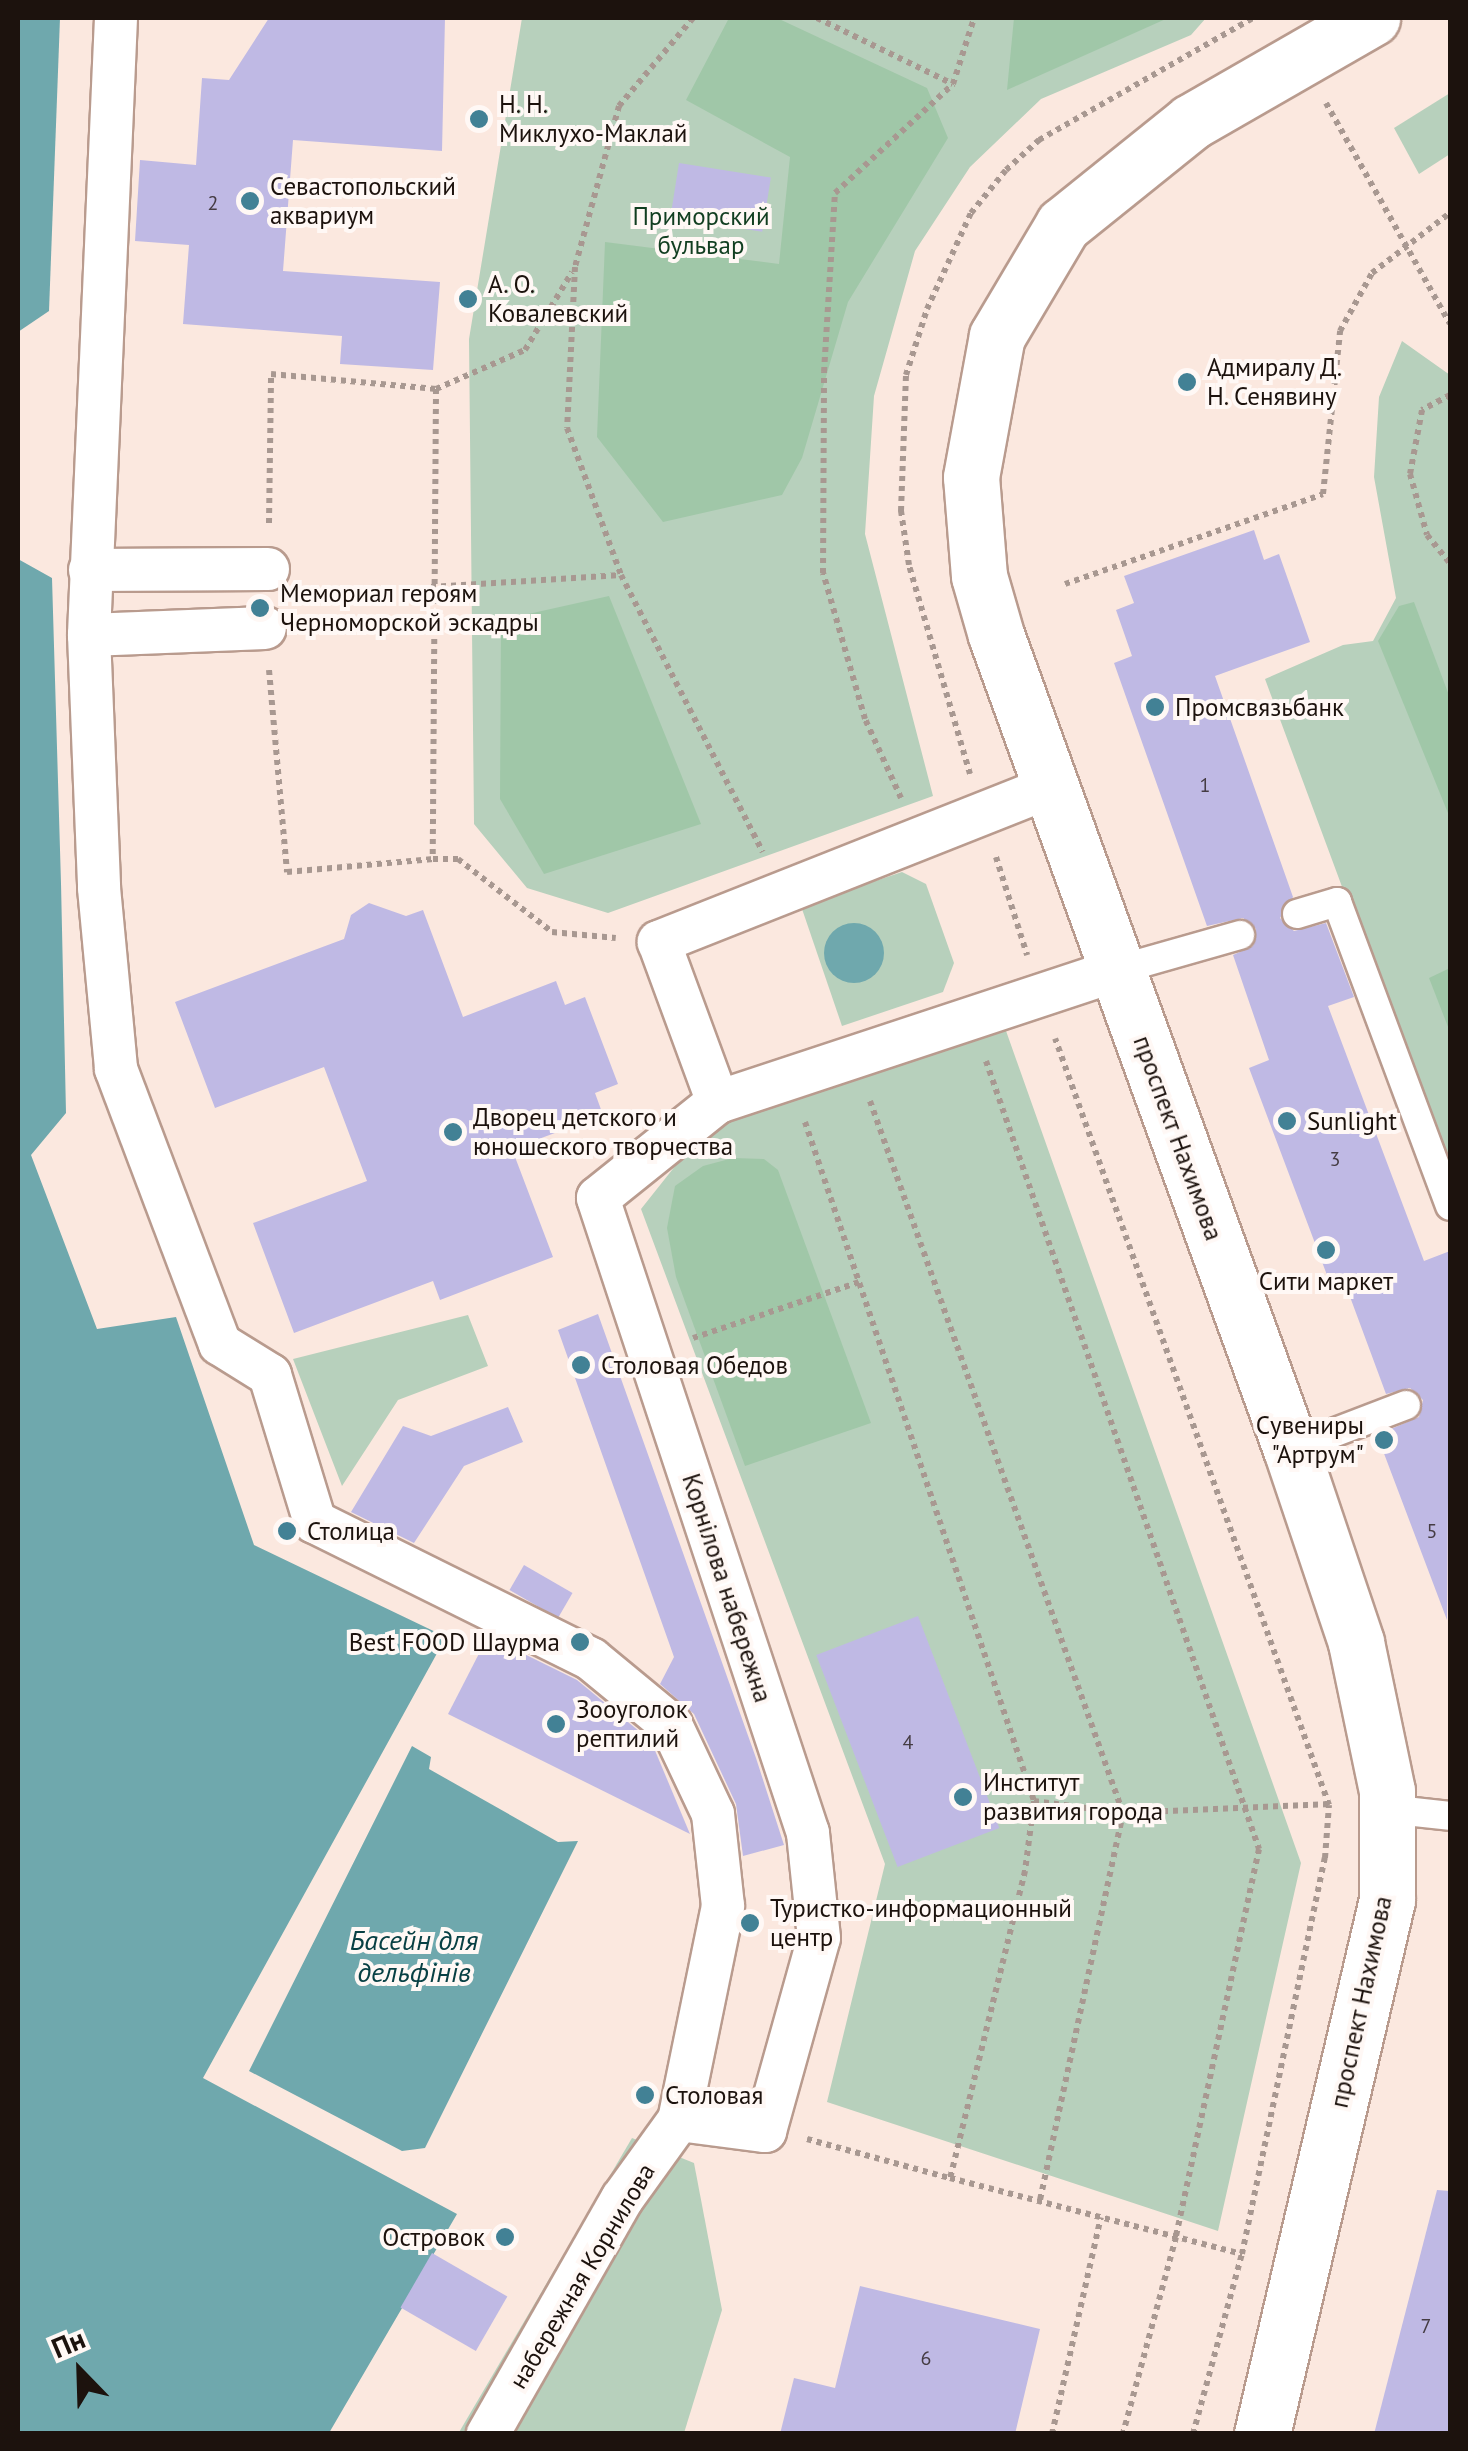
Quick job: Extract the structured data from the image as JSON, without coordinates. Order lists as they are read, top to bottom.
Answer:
{
  "streets": {
    "main road": ["проспект Нахимова"],
    "street": ["Корнілова набережна", "набережная Корнилова"]
  },
  "crossings": [
    ["Корнілова набережна", "набережная Корнилова"]
  ],
  "water": ["Басейн для дельфiнiв"],
  "parks": ["Приморский бульвар"],
  "places": [
    "Н. Н. Миклухо-Маклай",
    "Севастопольский аквариум",
    "А. О. Ковалевский",
    "Адмиралу Д. Н. Сенявину",
    "Мемориал героям Черноморской эскадры",
    "Промсвязьбанк",
    "Sunlight",
    "Дворец детского и юношеского творчества",
    "Сити маркет",
    "Столовая Обедов",
    "Сувениры \"Артрум\"",
    "Столица",
    "Best FOOD Шаурма",
    "Зооуголок рептилий",
    "Институт развития города",
    "Туристко-информационный центр",
    "Столовая",
    "Островок"
  ],
  "house_numbers": [
    "2",
    "1",
    "3",
    "5",
    "4",
    "7",
    "6"
  ],
  "north": "top left"
}
